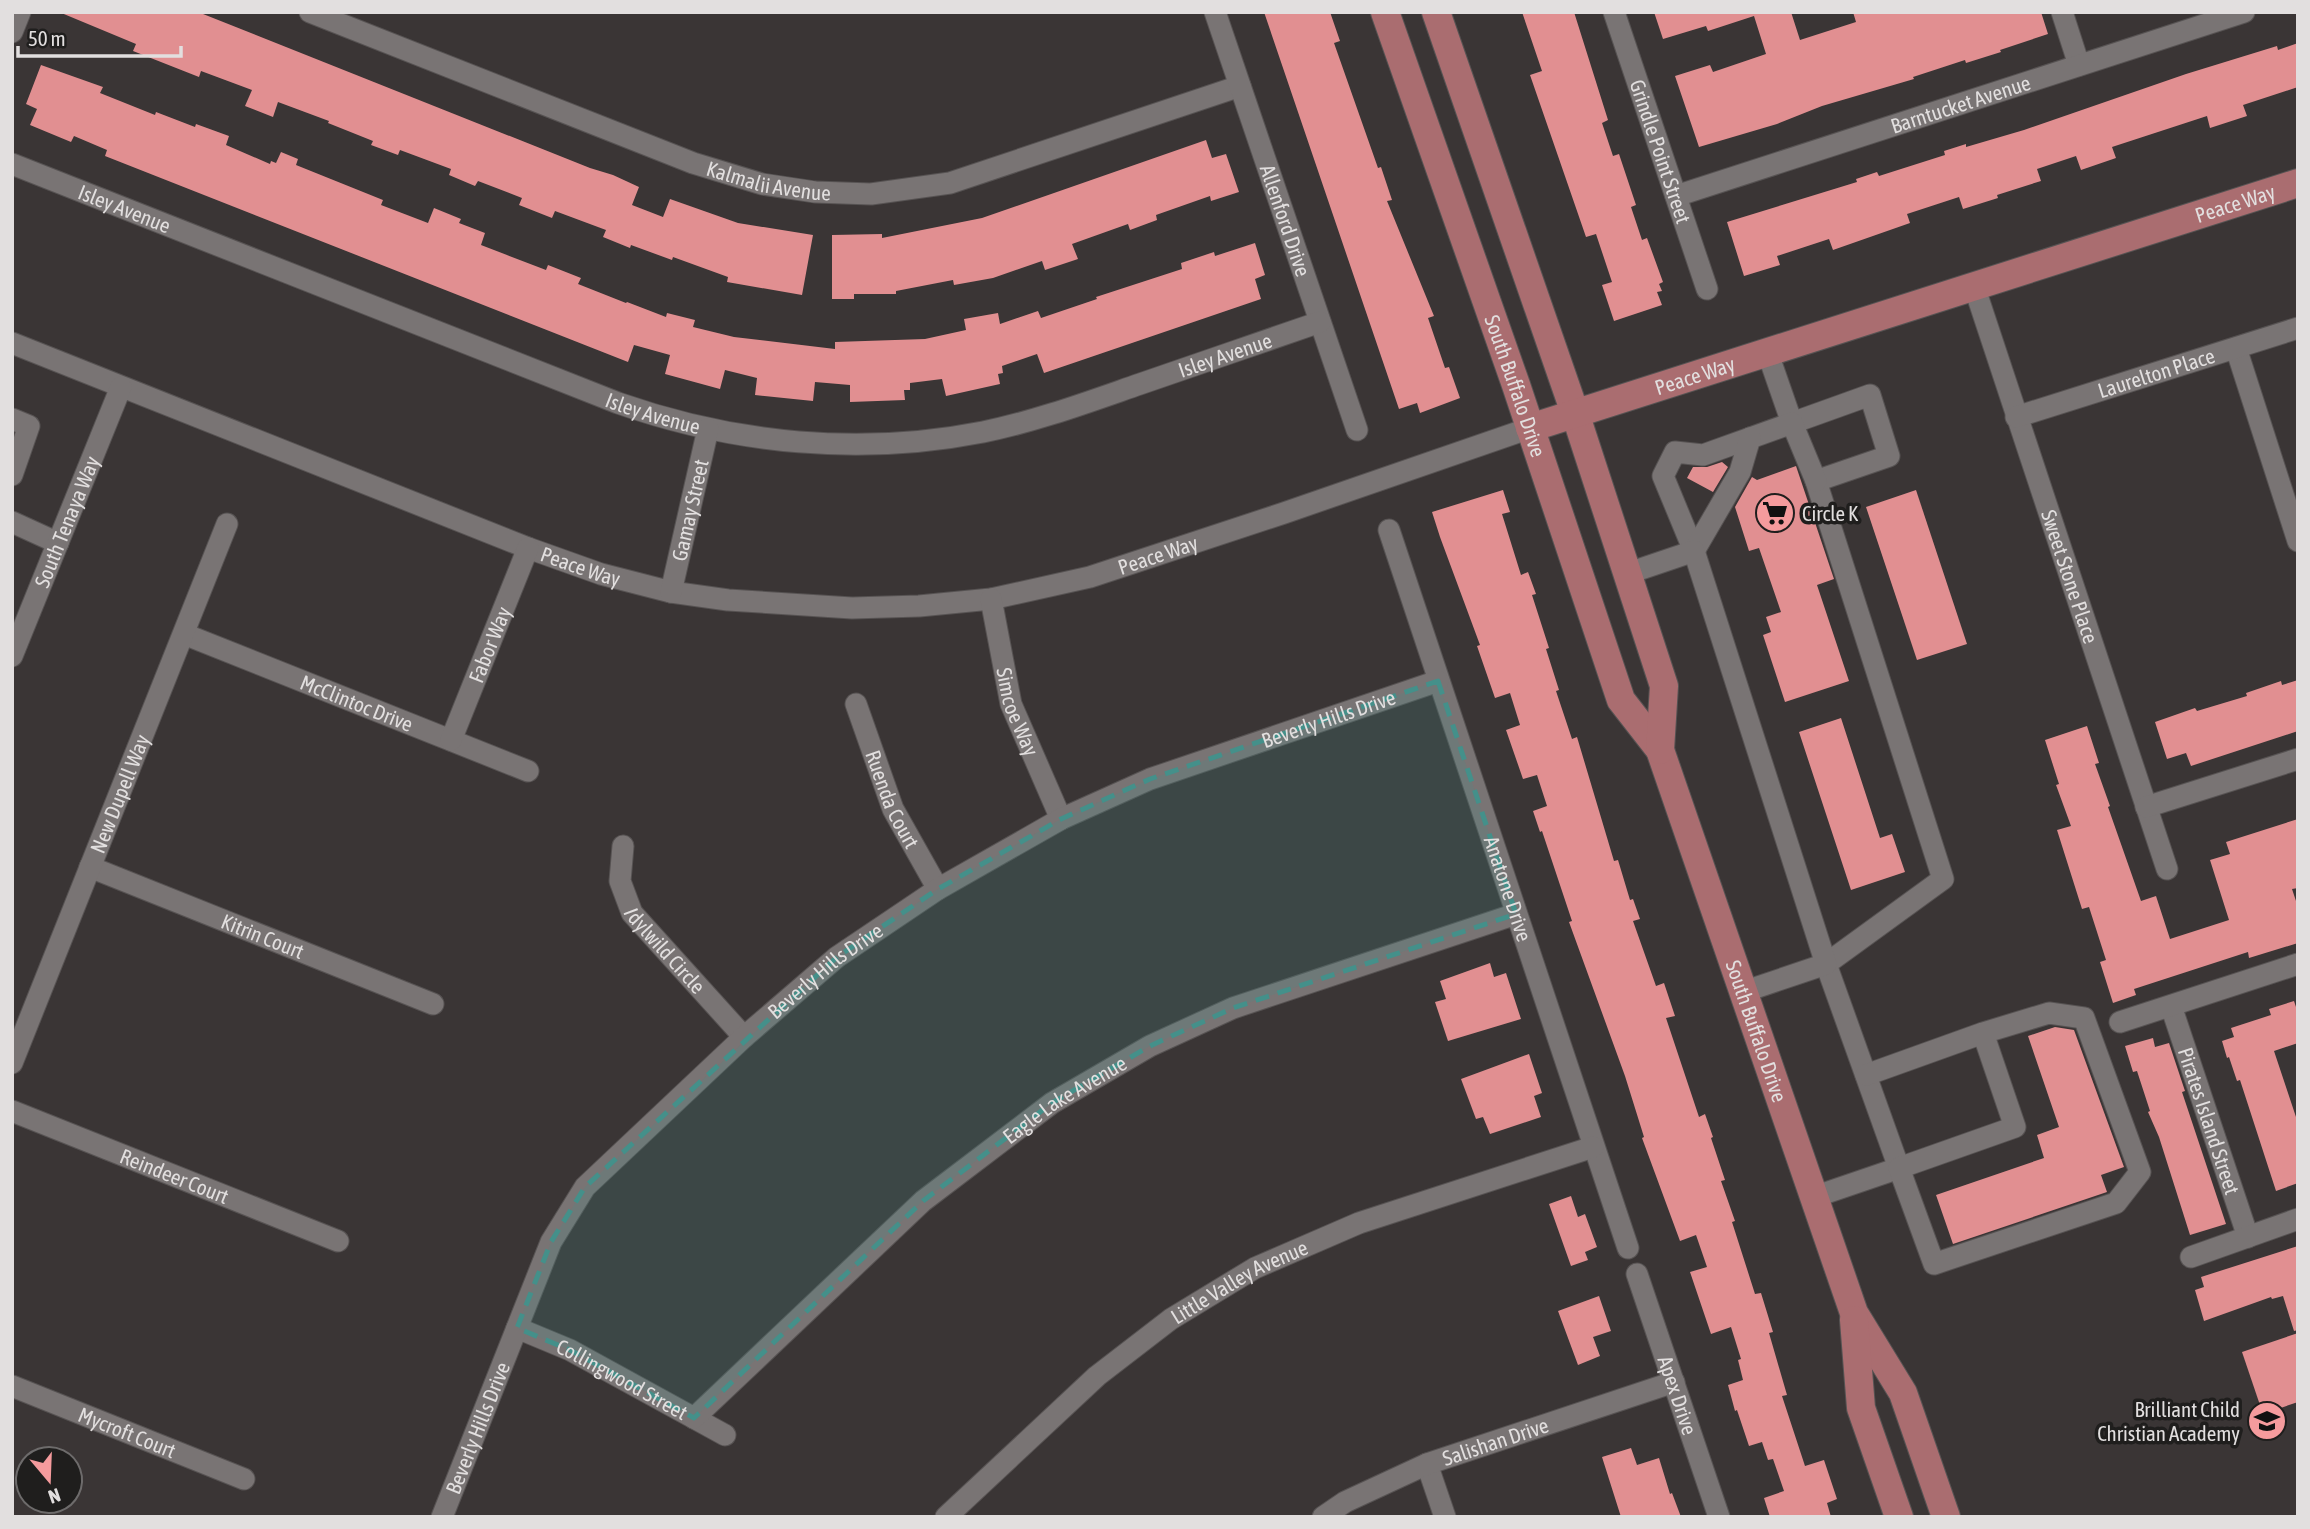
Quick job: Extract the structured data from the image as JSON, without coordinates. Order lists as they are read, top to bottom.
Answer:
{
  "streets": {
    "main road": ["Peace Way", "South Buffalo Drive"],
    "street": [
      "Barntucket Avenue",
      "Grindle Point Street",
      "Kalmalii Avenue",
      "Isley Avenue",
      "Allenford Drive",
      "Laurelton Place",
      "Gamay Street",
      "South Tenaya Way",
      "Sweet Stone Place",
      "Fabor Way",
      "McClintoc Drive",
      "Simcoe Way",
      "Beverly Hills Drive",
      "New Dupell Way",
      "Ruenda Court",
      "Anatone Drive",
      "Kitrin Court",
      "Idylwild Circle",
      "Eagle Lake Avenue",
      "Pirates Island Street",
      "Reindeer Court",
      "Little Valley Avenue",
      "Collingwood Street",
      "Apex Drive",
      "Mycroft Court",
      "Salishan Drive"
    ]
  },
  "crossings": [
    ["Barntucket Avenue", "Grindle Point Street"],
    ["Kalmalii Avenue", "Allenford Drive"],
    ["Peace Way", "South Buffalo Drive"],
    ["Peace Way", "Gamay Street"],
    ["Peace Way", "South Tenaya Way"],
    ["Peace Way", "Sweet Stone Place"],
    ["Peace Way", "Fabor Way"],
    ["Peace Way", "Simcoe Way"],
    ["Isley Avenue", "Allenford Drive"],
    ["Isley Avenue", "Gamay Street"],
    ["Laurelton Place", "Sweet Stone Place"],
    ["Fabor Way", "McClintoc Drive"],
    ["McClintoc Drive", "New Dupell Way"],
    ["Simcoe Way", "Beverly Hills Drive"],
    ["Beverly Hills Drive", "Ruenda Court"],
    ["Beverly Hills Drive", "Anatone Drive"],
    ["Beverly Hills Drive", "Idylwild Circle"],
    ["Beverly Hills Drive", "Collingwood Street"],
    ["New Dupell Way", "Kitrin Court"],
    ["Anatone Drive", "Eagle Lake Avenue"],
    ["Anatone Drive", "Little Valley Avenue"],
    ["Eagle Lake Avenue", "Collingwood Street"],
    ["Apex Drive", "Salishan Drive"]
  ],
  "places": {
    "supermarket": ["Circle K"],
    "school or university": ["Brilliant Child Christian Academy"]
  },
  "scale_bar": "50 m",
  "north": "bottom"
}
